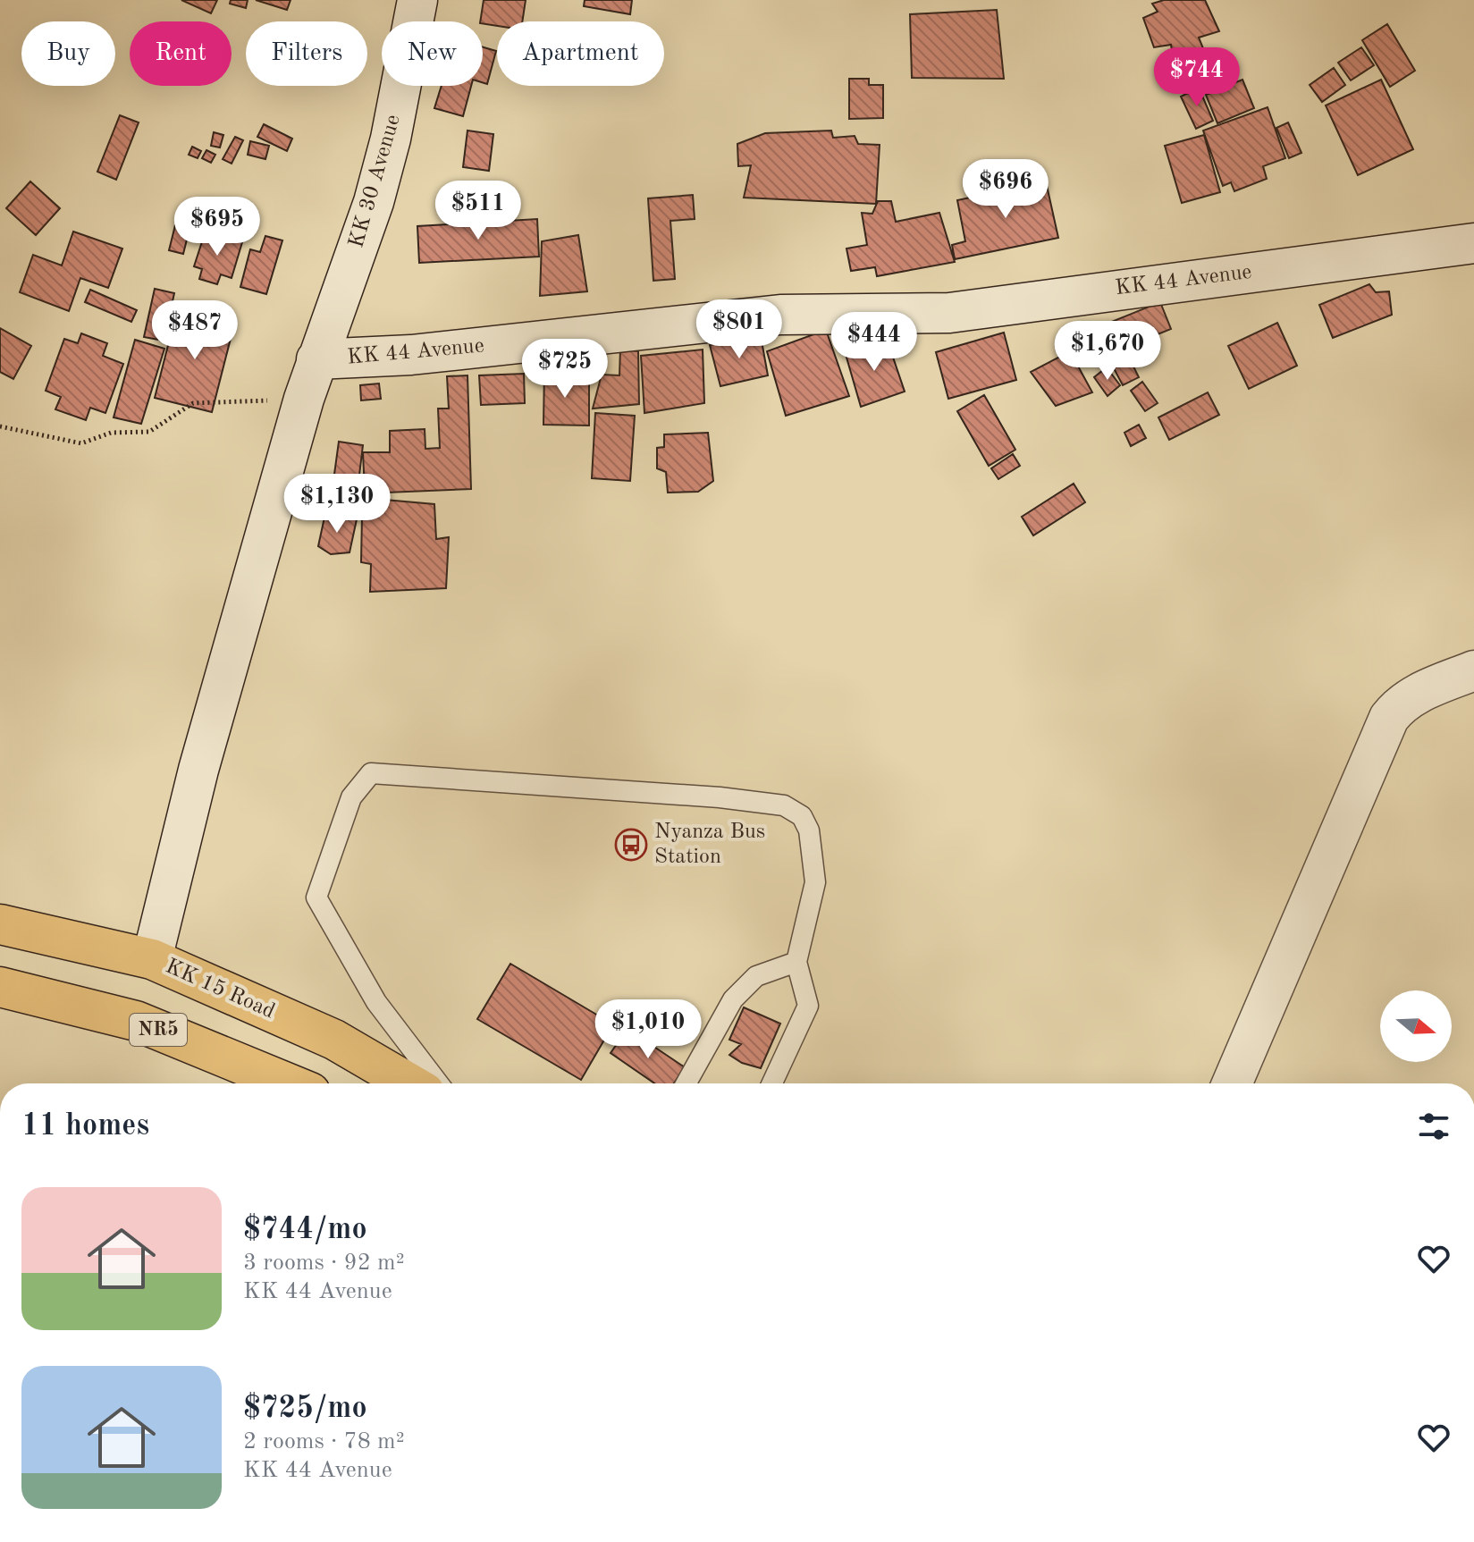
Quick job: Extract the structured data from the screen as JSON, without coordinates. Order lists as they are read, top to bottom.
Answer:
{
  "streets": {
    "highway": ["KK 15 Road", "NR5"],
    "main road": ["KK 30 Avenue", "KK 44 Avenue"]
  },
  "crossings": [
    ["KK 30 Avenue", "KK 44 Avenue"],
    ["KK 44 Avenue", "KK 15 Road"]
  ],
  "places": {
    "bus stop": ["Nyanza Bus Station"]
  },
  "north": "right",
  "page": {
    "chip": [
      "Buy",
      "Rent",
      "Filters",
      "New",
      "Apartment"
    ],
    "price": [
      "$744",
      "$696",
      "$511",
      "$695",
      "$801",
      "$487",
      "$444",
      "$1,670",
      "$725",
      "$1,130",
      "$1,010"
    ],
    "heading": "11 homes",
    "list": [
      {
        "name": "$744/mo",
        "note": "3 rooms · 92 m² · KK 44 Avenue"
      },
      {
        "name": "$725/mo",
        "note": "2 rooms · 78 m² · KK 44 Avenue"
      }
    ]
  }
}
